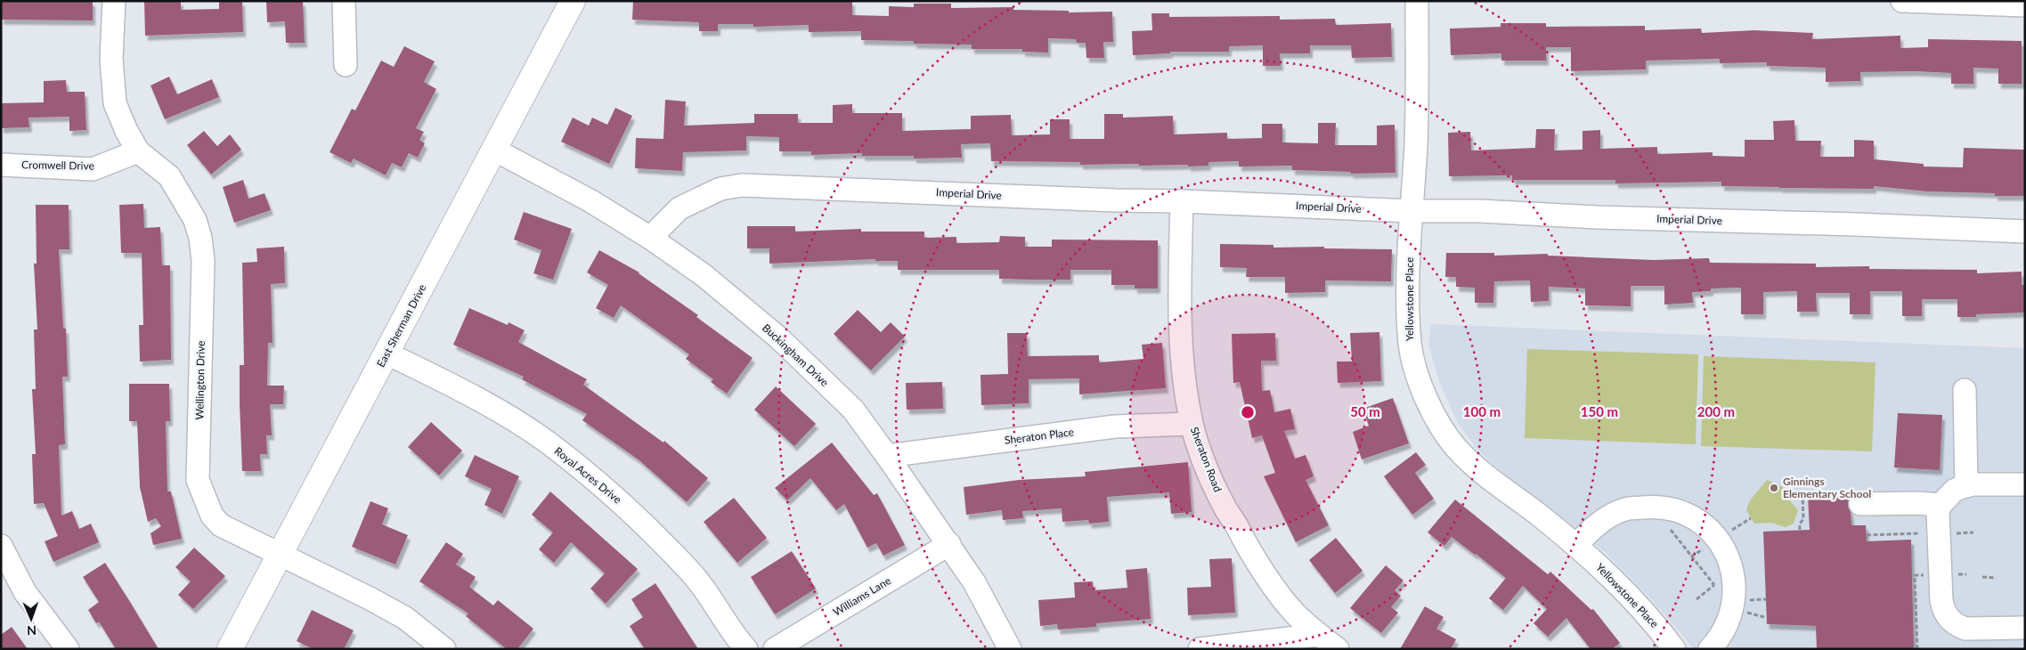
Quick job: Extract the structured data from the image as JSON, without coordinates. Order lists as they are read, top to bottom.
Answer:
{
  "streets": {
    "main road": ["East Sherman Drive"],
    "street": [
      "Cromwell Drive",
      "Imperial Drive",
      "Yellowstone Place",
      "Buckingham Drive",
      "Wellington Drive",
      "Sheraton Place",
      "Sheraton Road",
      "Royal Acres Drive",
      "Williams Lane"
    ]
  },
  "crossings": [
    ["Cromwell Drive", "Wellington Drive"],
    ["Imperial Drive", "Yellowstone Place"],
    ["Imperial Drive", "Buckingham Drive"],
    ["Imperial Drive", "Sheraton Road"],
    ["East Sherman Drive", "Buckingham Drive"],
    ["East Sherman Drive", "Wellington Drive"],
    ["East Sherman Drive", "Royal Acres Drive"],
    ["Buckingham Drive", "Sheraton Place"],
    ["Buckingham Drive", "Williams Lane"],
    ["Sheraton Place", "Sheraton Road"]
  ],
  "places": ["Ginnings Elementary School"],
  "north": "bottom",
  "rings": [
    "50 m",
    "100 m",
    "150 m",
    "200 m"
  ]
}
